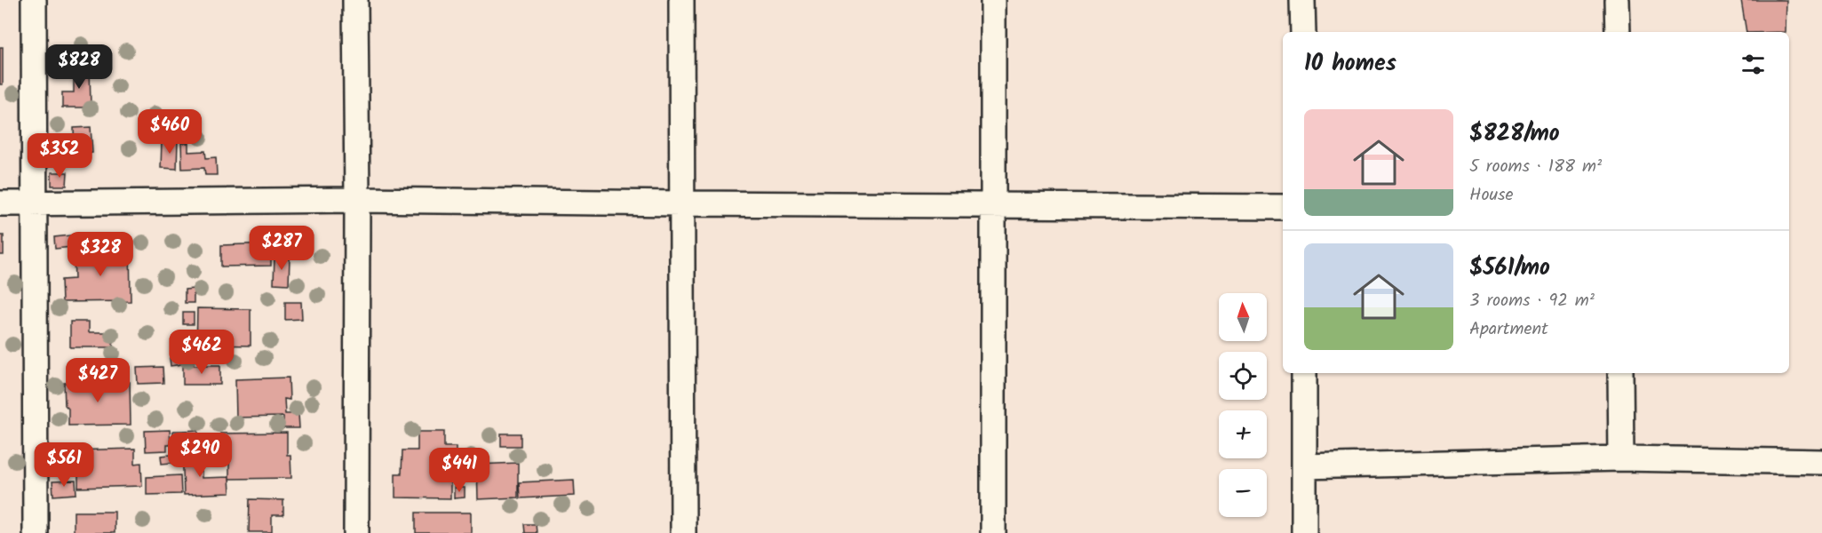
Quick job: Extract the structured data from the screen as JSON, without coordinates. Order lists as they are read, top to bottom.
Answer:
{
  "north": "top",
  "page": {
    "heading": "10 homes",
    "price": [
      "$828",
      "$460",
      "$352",
      "$287",
      "$328",
      "$462",
      "$427",
      "$290",
      "$561",
      "$441"
    ],
    "list": [
      {
        "name": "$828/mo",
        "note": "5 rooms · 188 m² · House"
      },
      {
        "name": "$561/mo",
        "note": "3 rooms · 92 m² · Apartment"
      }
    ],
    "map_buttons": ["+", "−"]
  }
}
